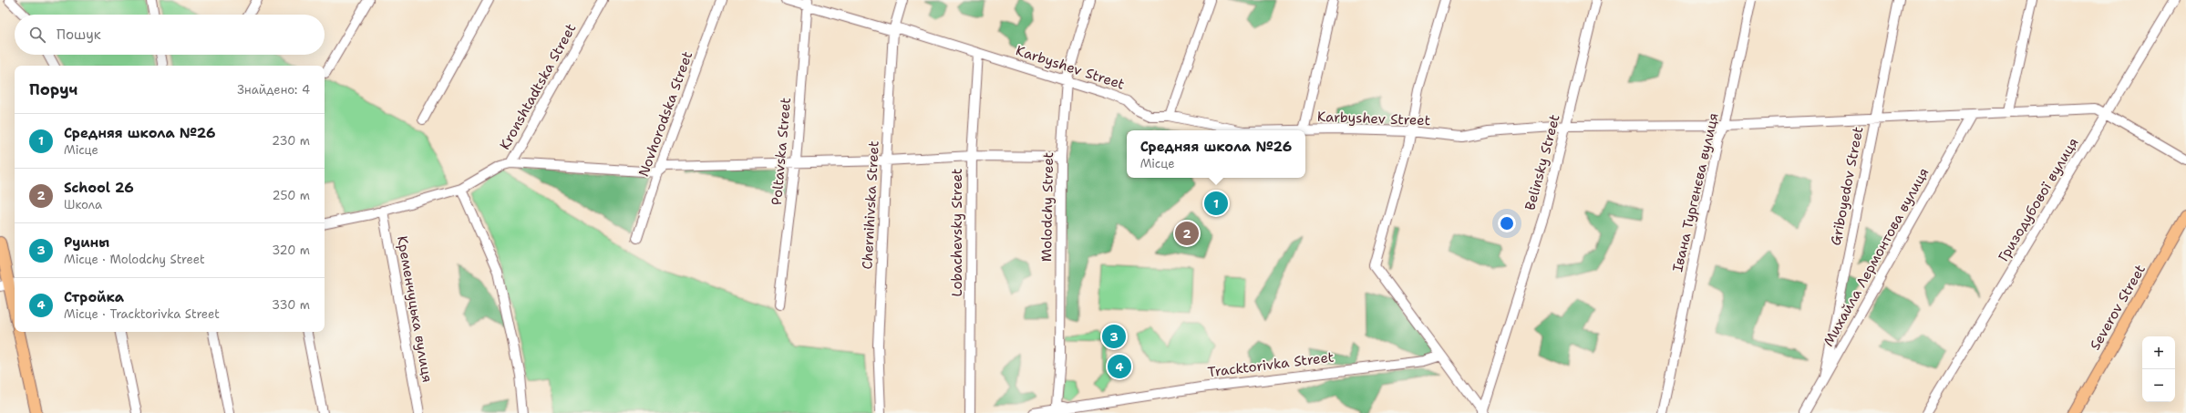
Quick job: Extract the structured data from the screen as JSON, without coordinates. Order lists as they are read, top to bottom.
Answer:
{
  "streets": {
    "main road": ["Severov Street"],
    "street": [
      "Karbyshev Street",
      "Kronshtadtska Street",
      "Novhorodska Street",
      "Poltavska Street",
      "Belinsky Street",
      "Griboyedov Street",
      "Івана Тургенєва вулиця",
      "Гризодубової вулиця",
      "Chernihivska Street",
      "Molodchy Street",
      "Lobachevsky Street",
      "Михайла Лермонтова вулиця",
      "Кременчуцька вулиця",
      "Tracktorivka Street"
    ]
  },
  "crossings": [
    ["Karbyshev Street", "Poltavska Street"],
    ["Karbyshev Street", "Belinsky Street"],
    ["Karbyshev Street", "Griboyedov Street"],
    ["Karbyshev Street", "Івана Тургенєва вулиця"],
    ["Karbyshev Street", "Гризодубової вулиця"],
    ["Karbyshev Street", "Chernihivska Street"],
    ["Karbyshev Street", "Molodchy Street"],
    ["Karbyshev Street", "Lobachevsky Street"],
    ["Karbyshev Street", "Михайла Лермонтова вулиця"],
    ["Kronshtadtska Street", "Кременчуцька вулиця"],
    ["Griboyedov Street", "Михайла Лермонтова вулиця"],
    ["Molodchy Street", "Tracktorivka Street"]
  ],
  "page": {
    "search": "Пошук",
    "heading": ["Поруч", "Знайдено: 4"],
    "list": [
      {
        "mark": "1",
        "name": "Средняя школа №26",
        "note": "Місце",
        "value": "230 m"
      },
      {
        "mark": "2",
        "name": "School 26",
        "note": "Школа",
        "value": "250 m"
      },
      {
        "mark": "3",
        "name": "Руины",
        "note": "Місце · Molodchy Street",
        "value": "320 m"
      },
      {
        "mark": "4",
        "name": "Стройка",
        "note": "Місце · Tracktorivka Street",
        "value": "330 m"
      }
    ],
    "popup": ["Средняя школа №26", "Місце"],
    "pins": [
      "1",
      "2",
      "3",
      "4"
    ],
    "map_buttons": ["+", "−"]
  }
}
